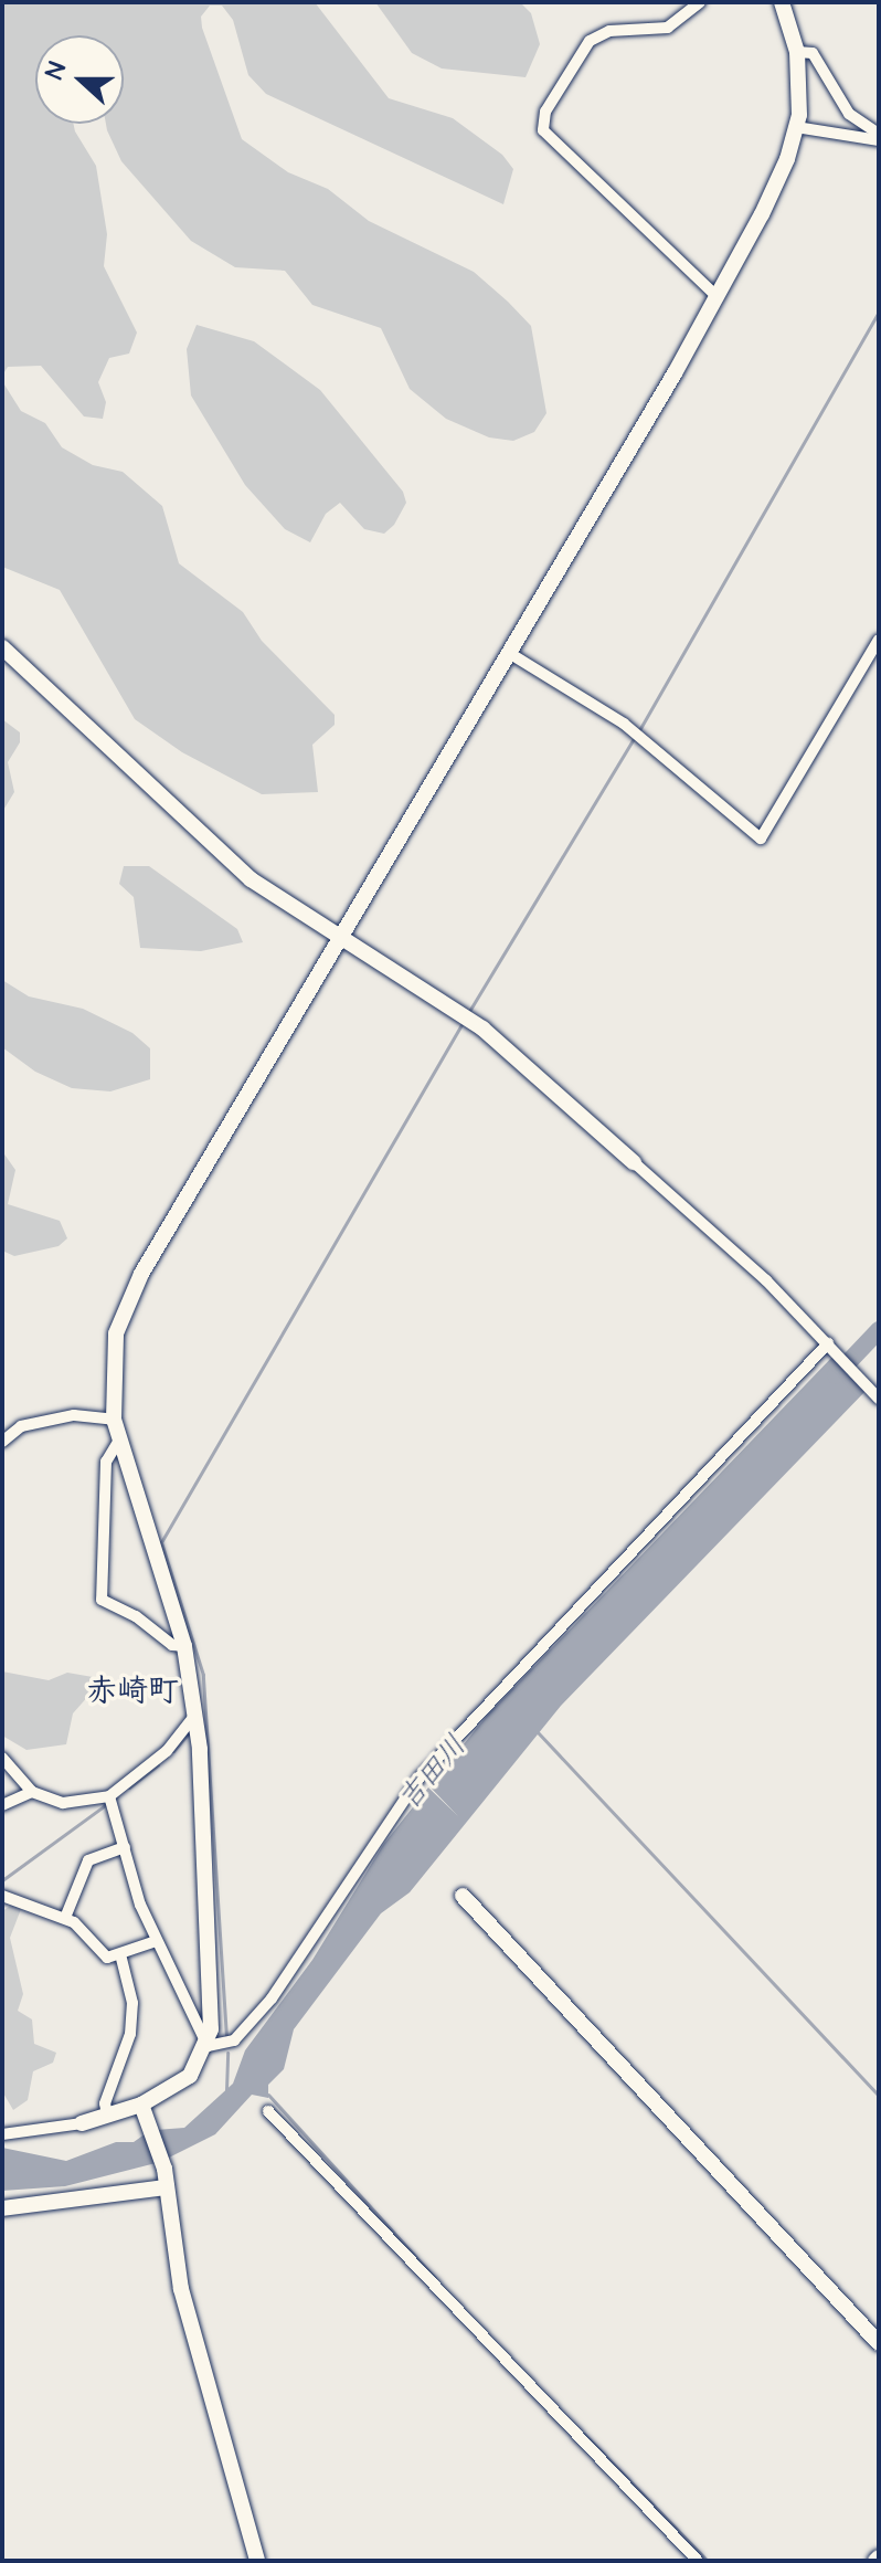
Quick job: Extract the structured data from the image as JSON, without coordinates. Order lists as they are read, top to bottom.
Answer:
{
  "districts": ["赤崎町"],
  "water": ["吉田川"],
  "north": "left"
}
